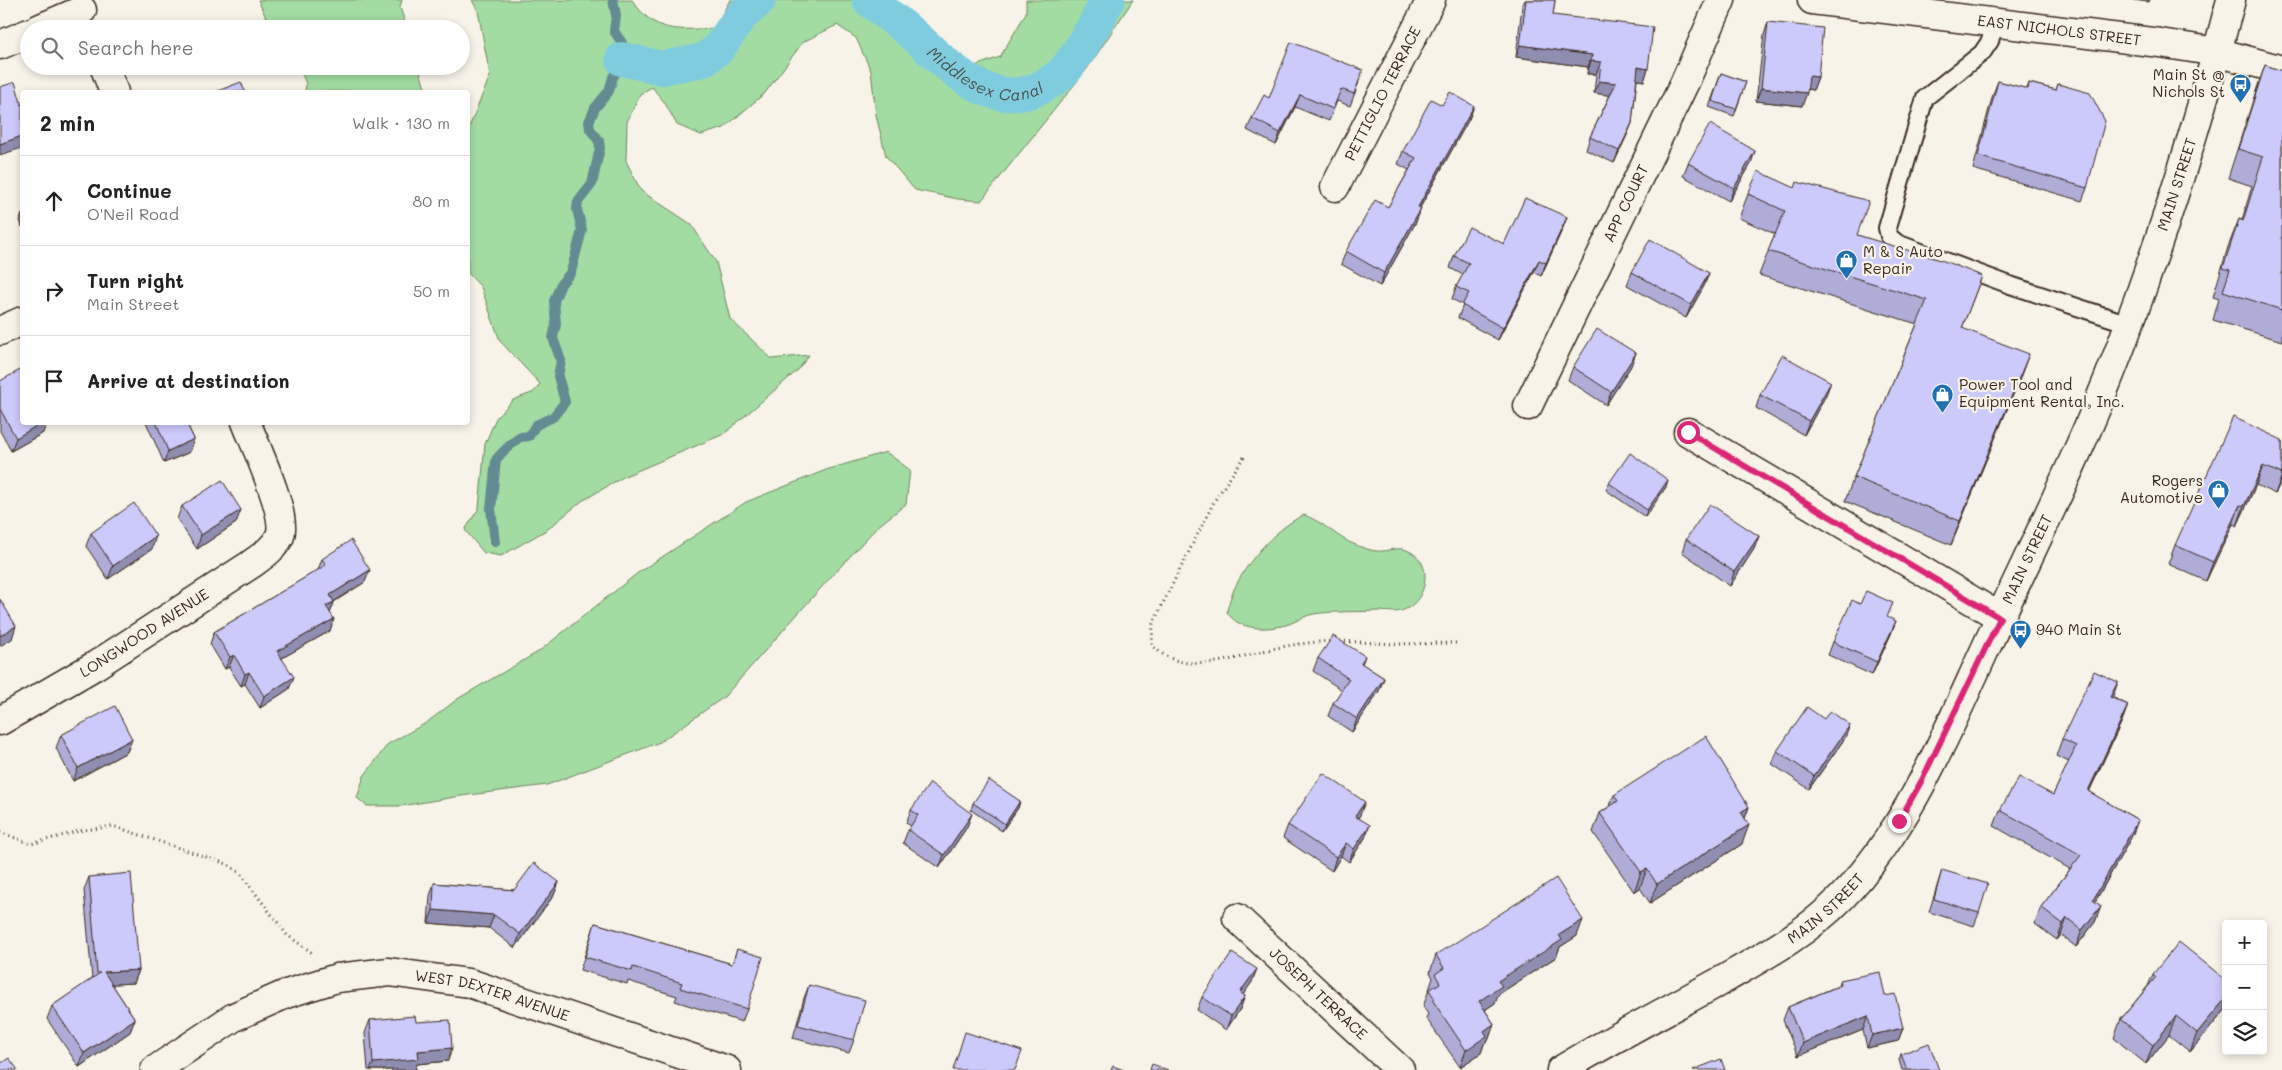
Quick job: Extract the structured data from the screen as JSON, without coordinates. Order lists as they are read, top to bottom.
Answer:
{
  "streets": {
    "street": [
      "EAST NICHOLS STREET",
      "PETTIGLIO TERRACE",
      "MAIN STREET",
      "APP COURT",
      "LONGWOOD AVENUE",
      "JOSEPH TERRACE",
      "WEST DEXTER AVENUE"
    ]
  },
  "crossings": [
    ["EAST NICHOLS STREET", "MAIN STREET"]
  ],
  "water": ["Middlesex Canal"],
  "places": {
    "bus stop": ["Main St @ Nichols St", "940 Main St"],
    "shop": ["M & S Auto Repair", "Power Tool and Equipment Rental, Inc.", "Rogers Automotive"]
  },
  "page": {
    "search": "Search here",
    "heading": ["2 min", "Walk · 130 m"],
    "list": [
      ["Continue", "O'Neil Road", "80 m"],
      ["Turn right", "Main Street", "50 m"],
      "Arrive at destination"
    ],
    "map_buttons": ["+", "−"]
  }
}
